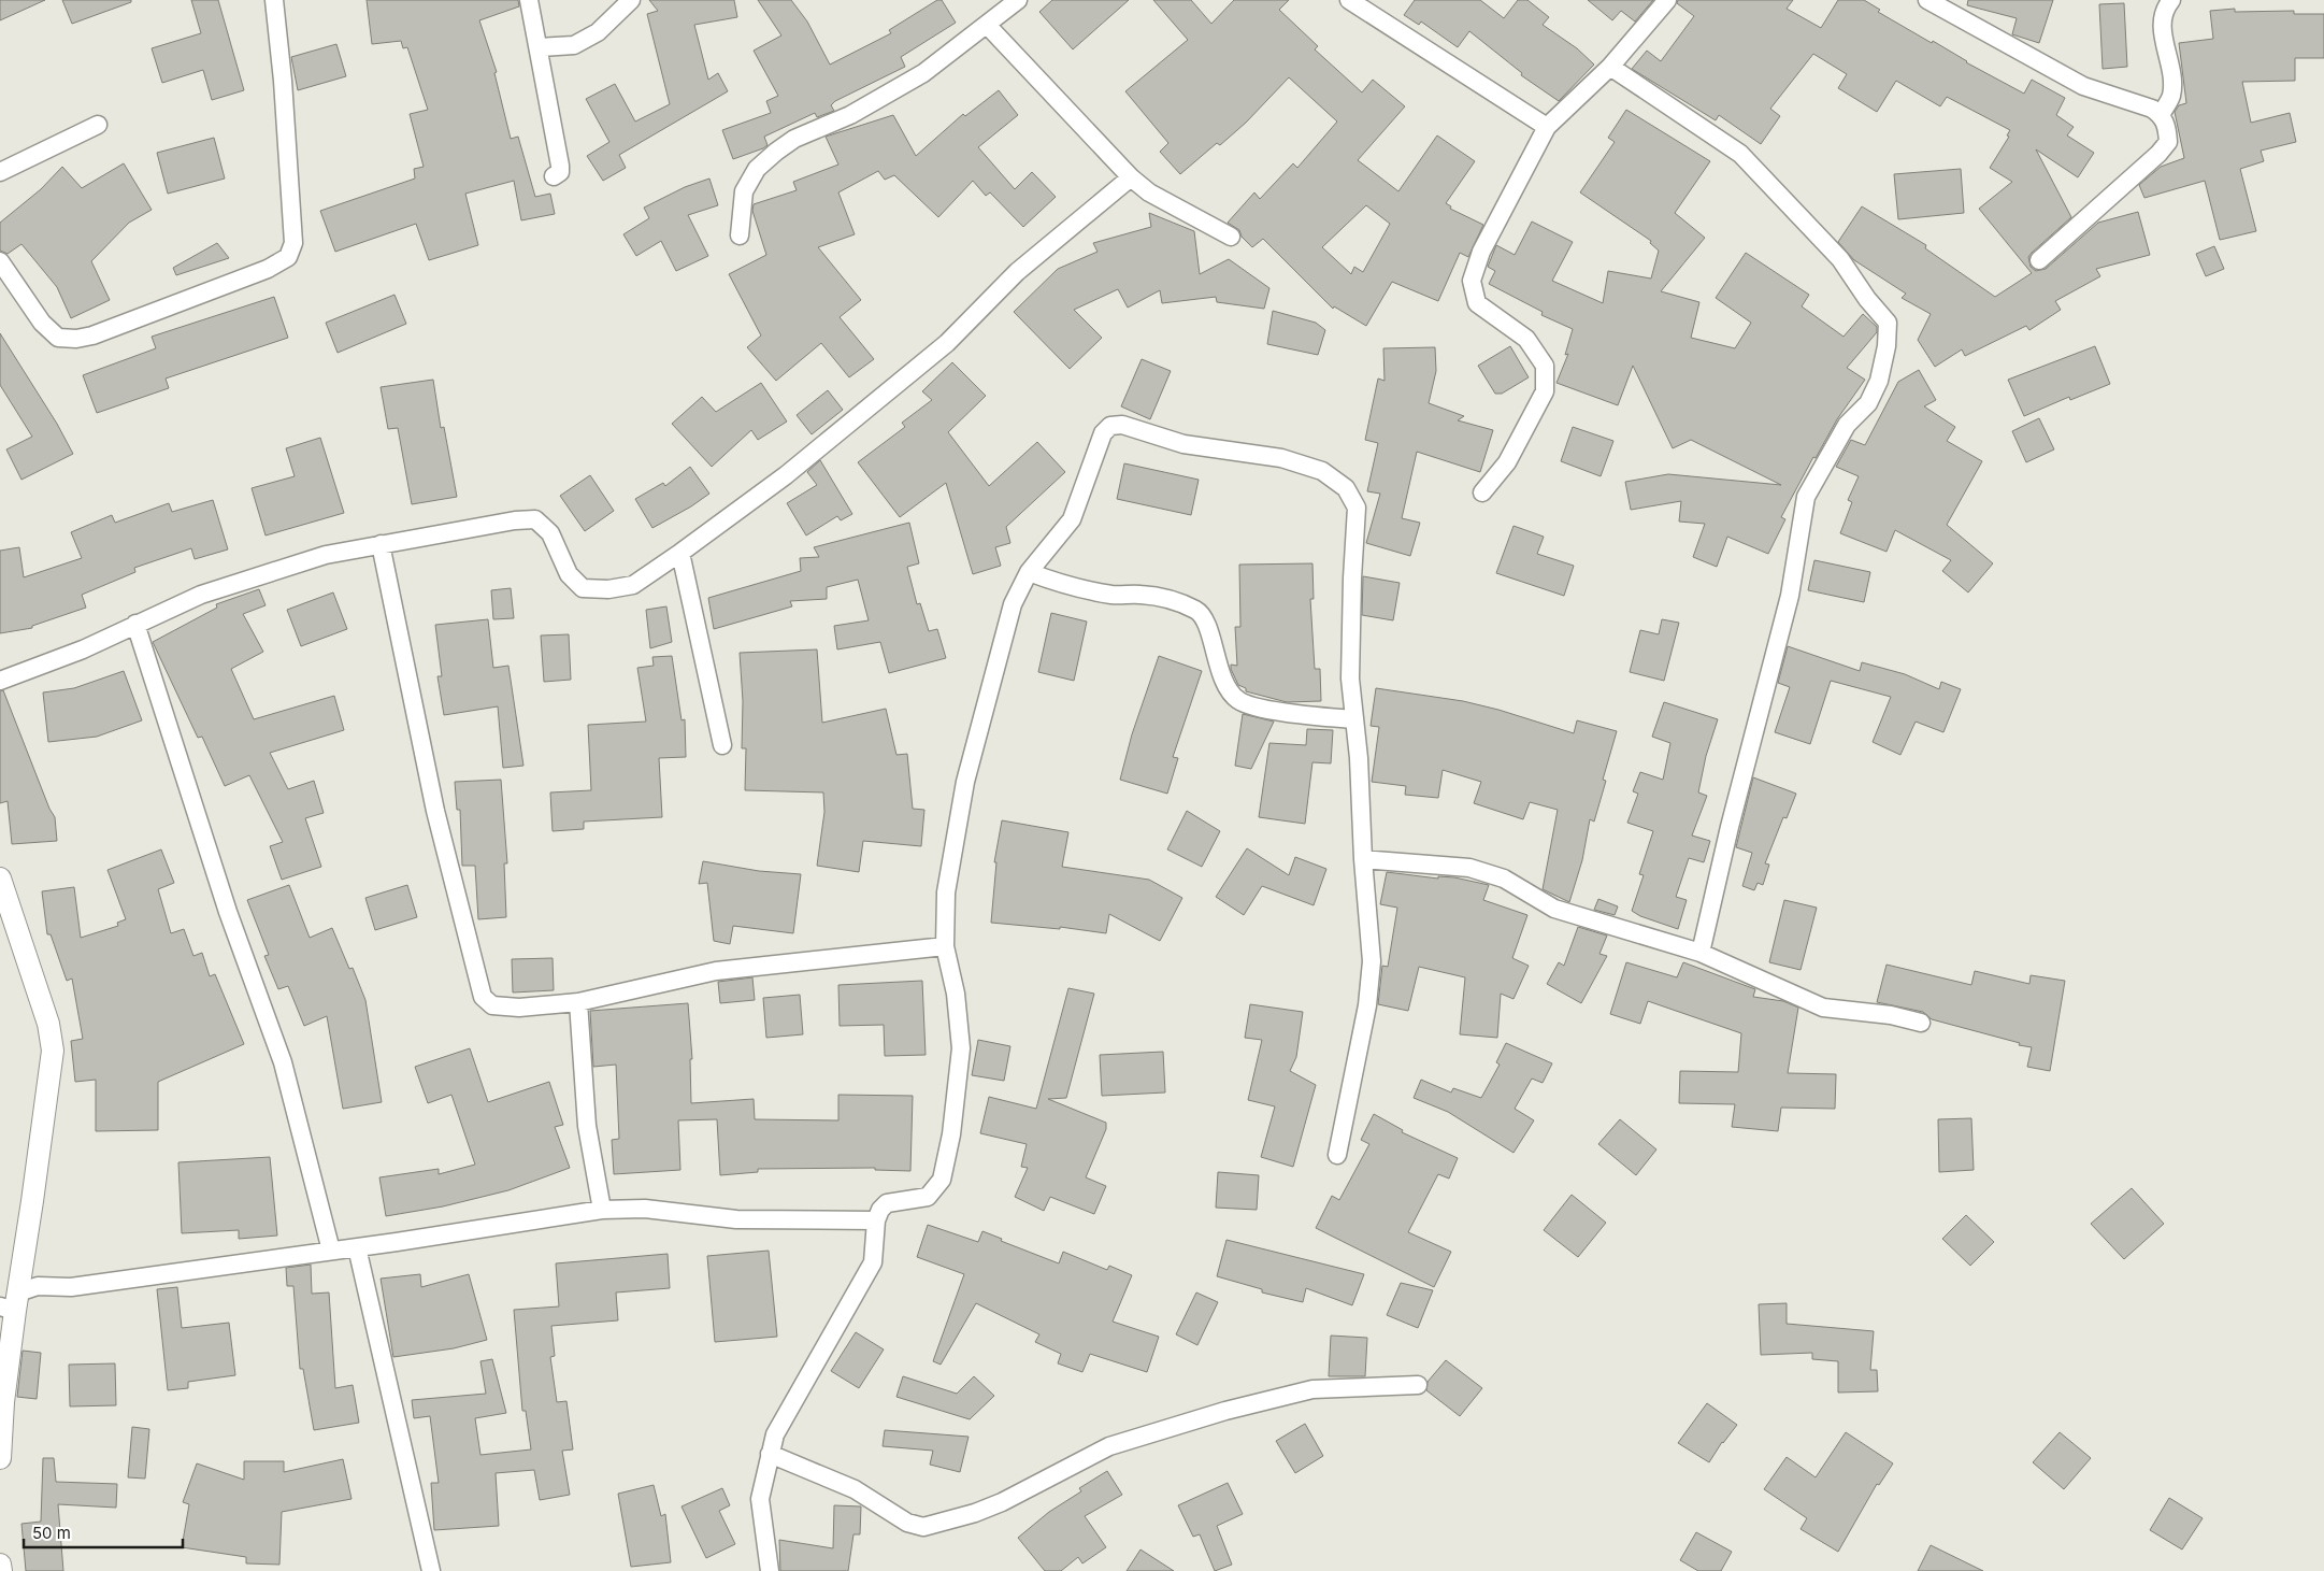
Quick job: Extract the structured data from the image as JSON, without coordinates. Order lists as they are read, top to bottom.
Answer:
{
  "scale_bar": "50 m"
}
